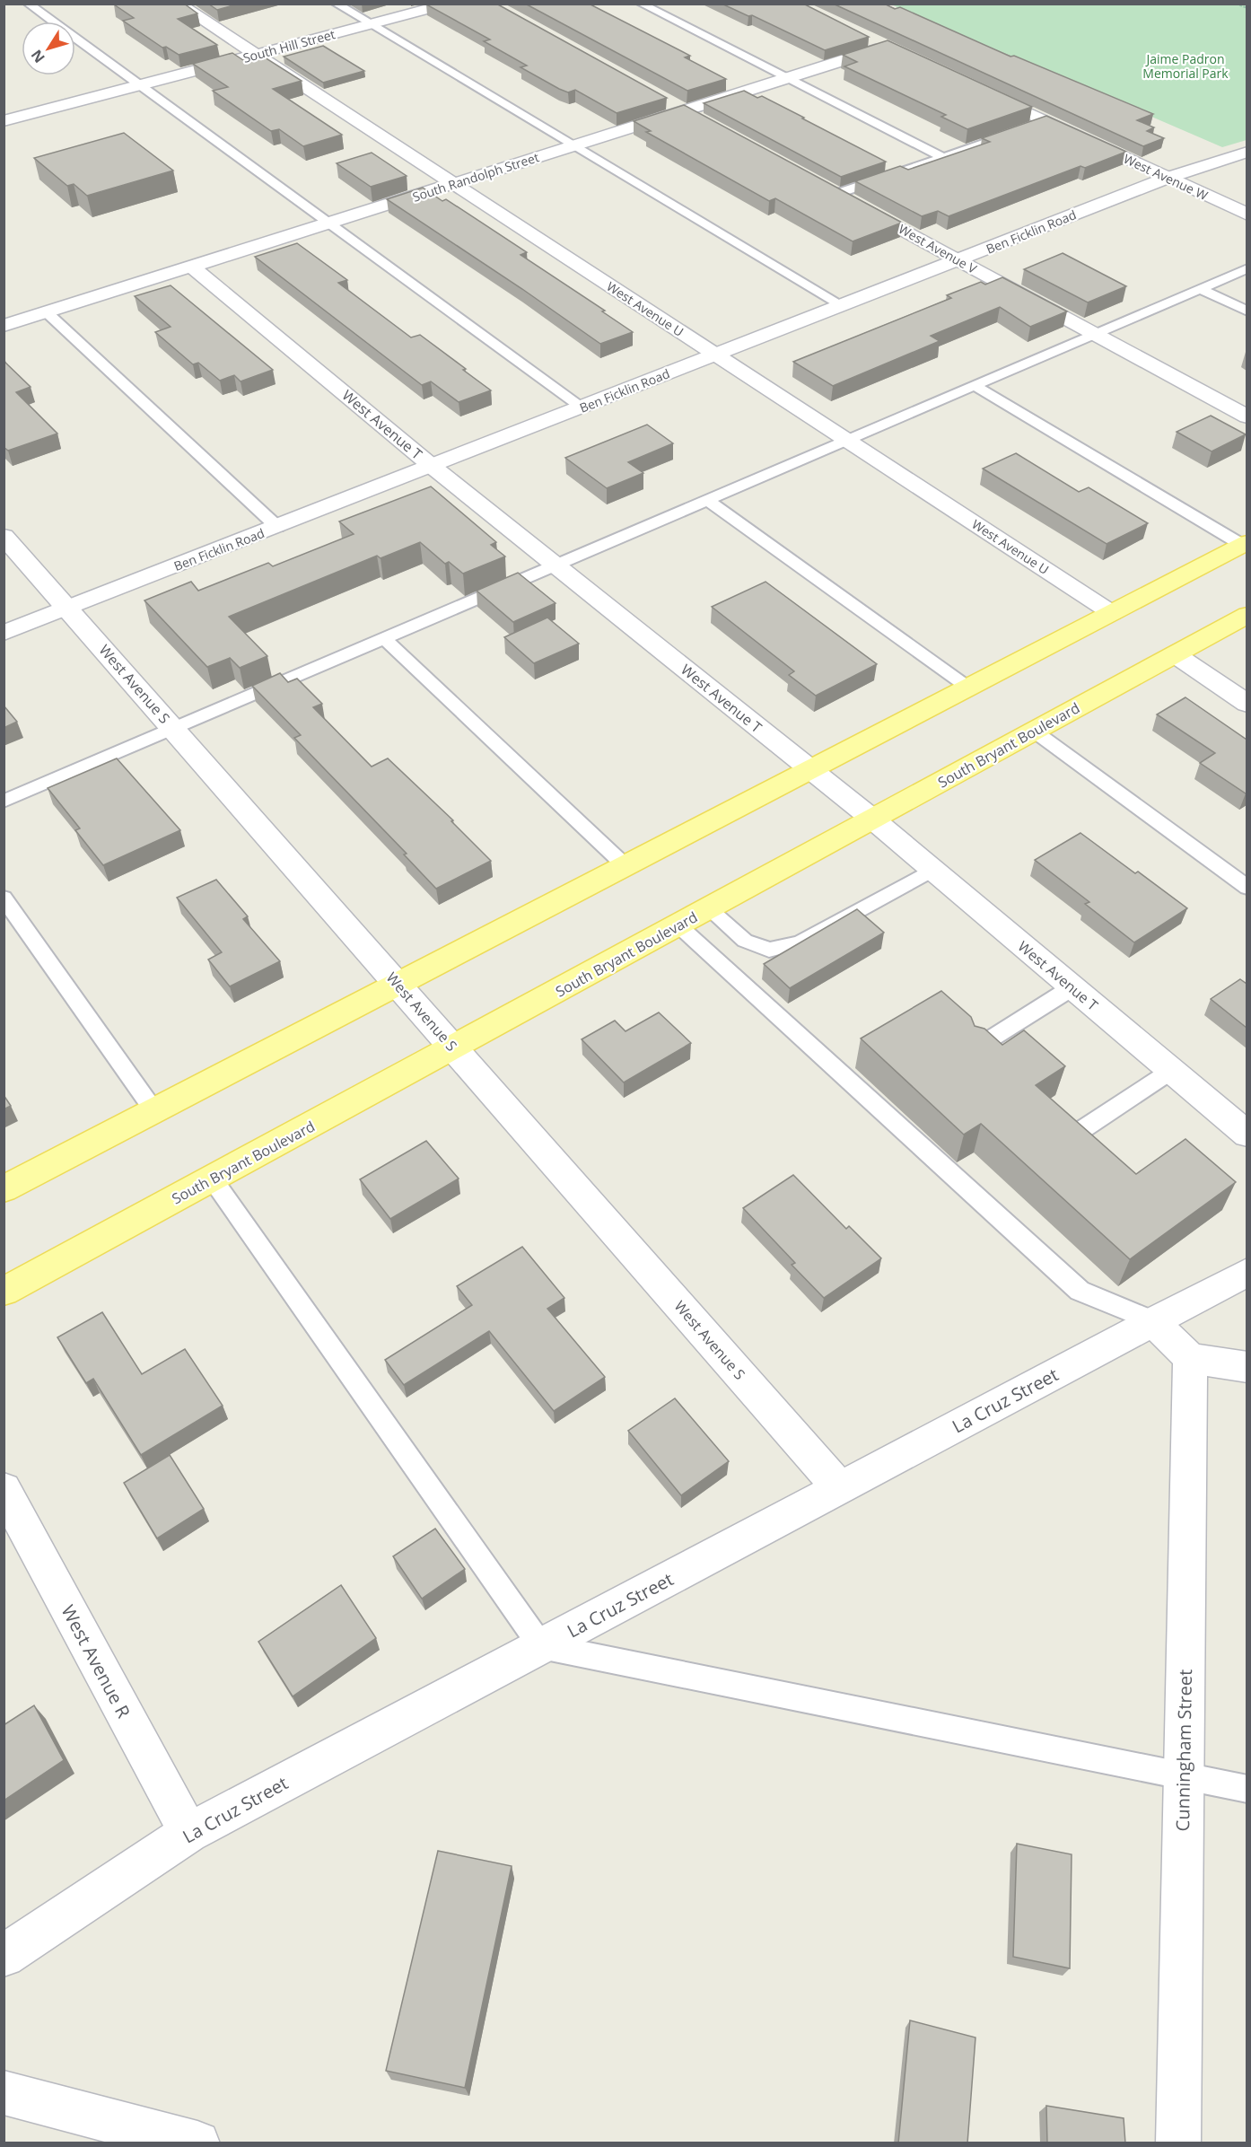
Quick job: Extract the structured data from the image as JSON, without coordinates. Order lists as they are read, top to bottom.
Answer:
{
  "streets": {
    "main road": ["South Bryant Boulevard"],
    "street": [
      "South Hill Street",
      "South Randolph Street",
      "West Avenue W",
      "Ben Ficklin Road",
      "West Avenue V",
      "West Avenue U",
      "West Avenue T",
      "West Avenue S",
      "La Cruz Street",
      "West Avenue R",
      "Cunningham Street"
    ]
  },
  "crossings": [
    ["South Hill Street", "West Avenue U"],
    ["South Randolph Street", "West Avenue U"],
    ["South Randolph Street", "West Avenue T"],
    ["West Avenue W", "Ben Ficklin Road"],
    ["Ben Ficklin Road", "West Avenue V"],
    ["Ben Ficklin Road", "West Avenue U"],
    ["Ben Ficklin Road", "West Avenue T"],
    ["Ben Ficklin Road", "West Avenue S"],
    ["West Avenue T", "South Bryant Boulevard"],
    ["West Avenue S", "South Bryant Boulevard"],
    ["West Avenue S", "La Cruz Street"],
    ["La Cruz Street", "West Avenue R"]
  ],
  "parks": ["Jaime Padron Memorial Park"],
  "north": "bottom left"
}
